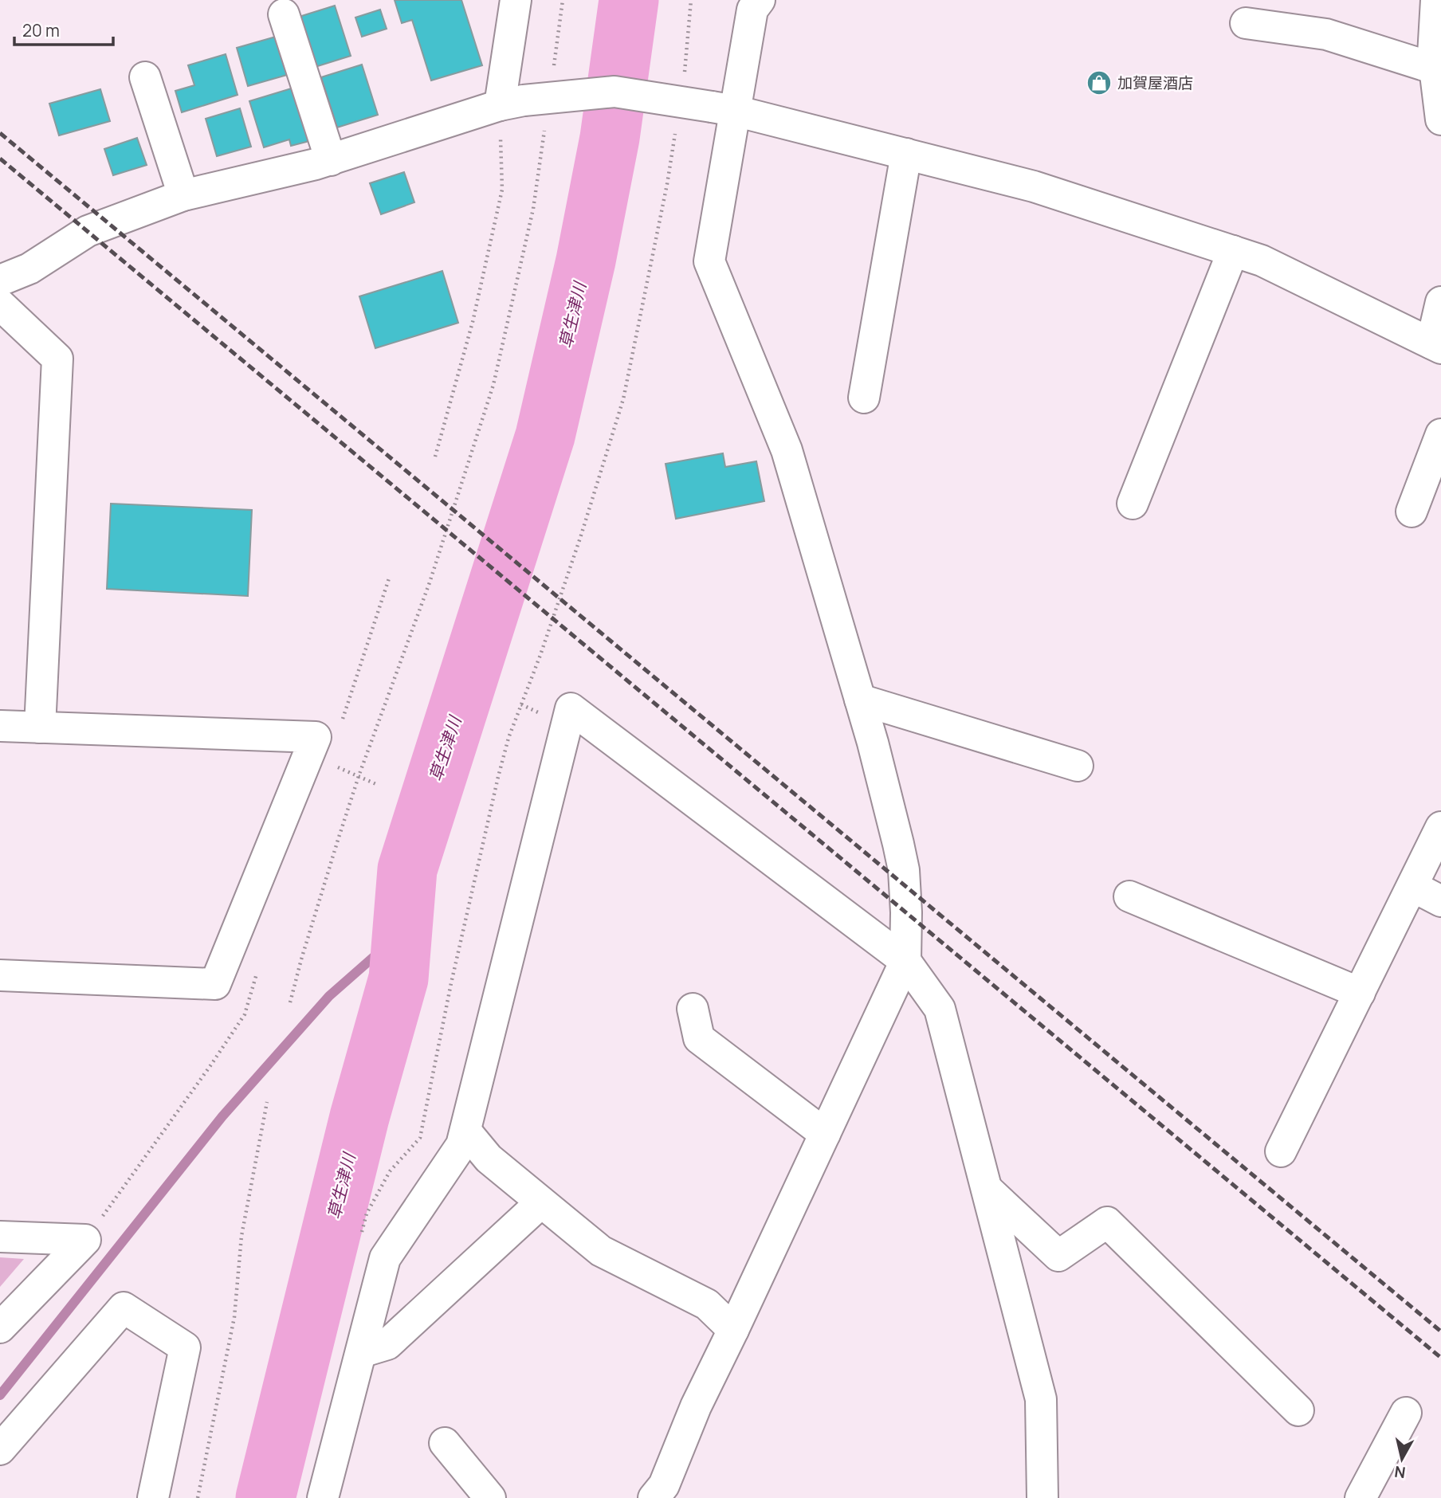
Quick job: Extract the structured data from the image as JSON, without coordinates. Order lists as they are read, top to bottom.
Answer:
{
  "water": ["草生津川"],
  "places": {
    "shop": ["加賀屋酒店"]
  },
  "scale_bar": "20 m",
  "north": "bottom"
}
